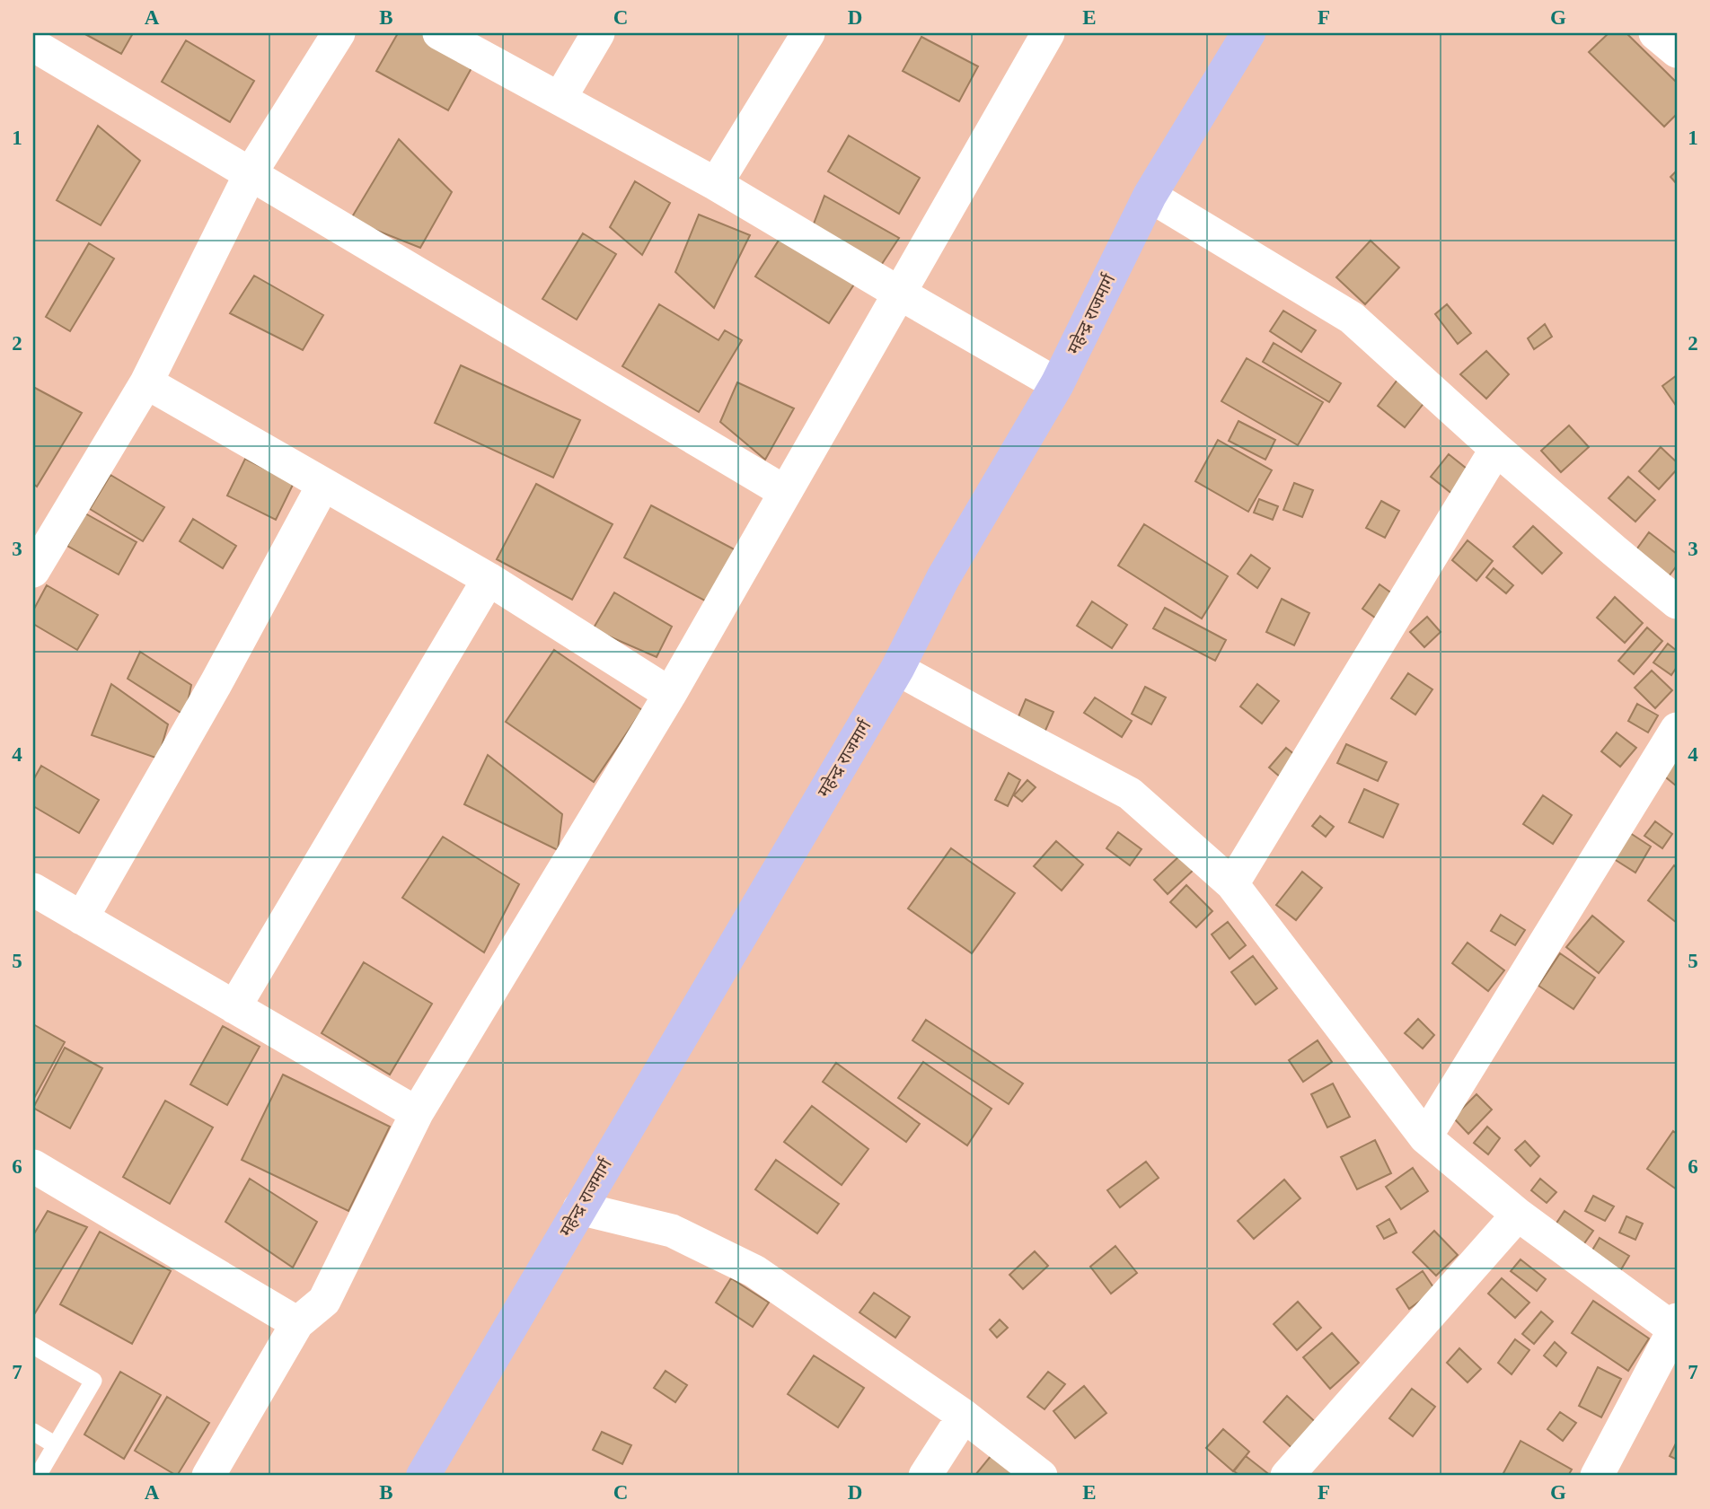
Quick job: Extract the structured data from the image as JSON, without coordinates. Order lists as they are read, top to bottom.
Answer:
{
  "streets": {
    "highway": ["महेन्द्र राजमार्ग"]
  },
  "grid": {
    "columns": [
      "A",
      "B",
      "C",
      "D",
      "E",
      "F",
      "G"
    ],
    "rows": [
      "1",
      "2",
      "3",
      "4",
      "5",
      "6",
      "7"
    ]
  }
}
